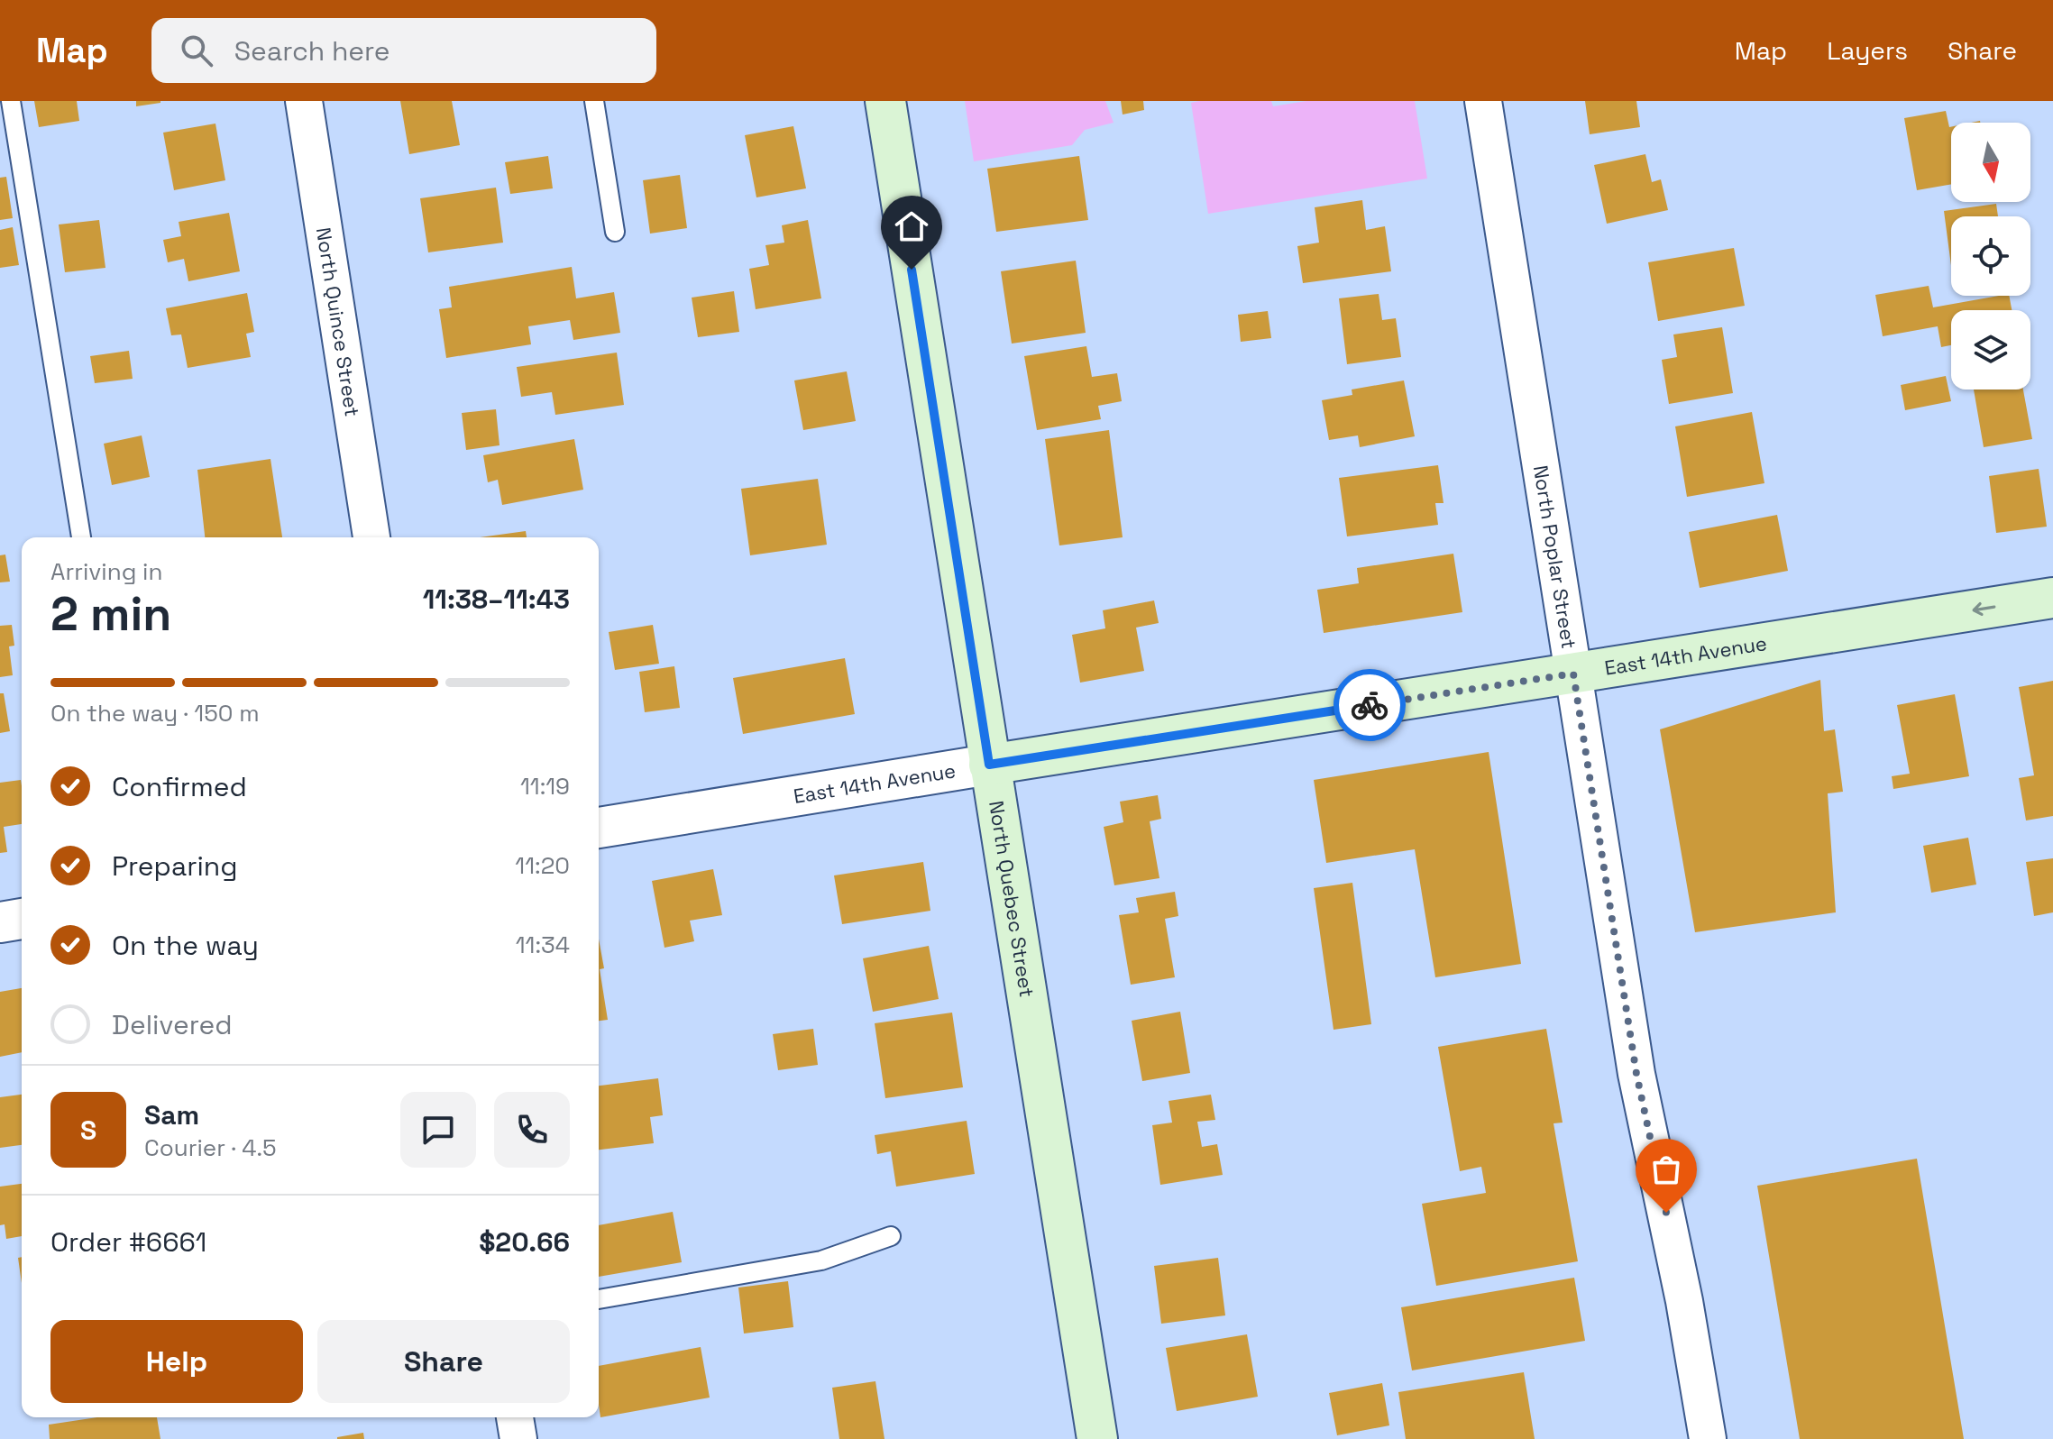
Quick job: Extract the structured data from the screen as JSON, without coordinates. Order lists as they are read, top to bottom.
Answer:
{
  "streets": {
    "main road": ["East 14th Avenue", "North Quebec Street"],
    "street": ["North Quince Street", "North Poplar Street"]
  },
  "crossings": [
    ["North Poplar Street", "East 14th Avenue"],
    ["East 14th Avenue", "North Quebec Street"]
  ],
  "north": "bottom",
  "page": {
    "header": "Map",
    "search": "Search here",
    "nav": ["Map", "Layers", "Share"],
    "heading": ["2 min", "Arriving in", "11:38–11:43"],
    "panel": [
      "Sam",
      "Courier · 4.5",
      "Order #6661",
      "$20.66"
    ],
    "bar": "On the way · 150 m",
    "list": [
      ["Confirmed", "11:19"],
      ["Preparing", "11:20"],
      ["On the way", "11:34"],
      "Delivered"
    ],
    "round": "S",
    "buttons": ["Help", "Share"]
  }
}
